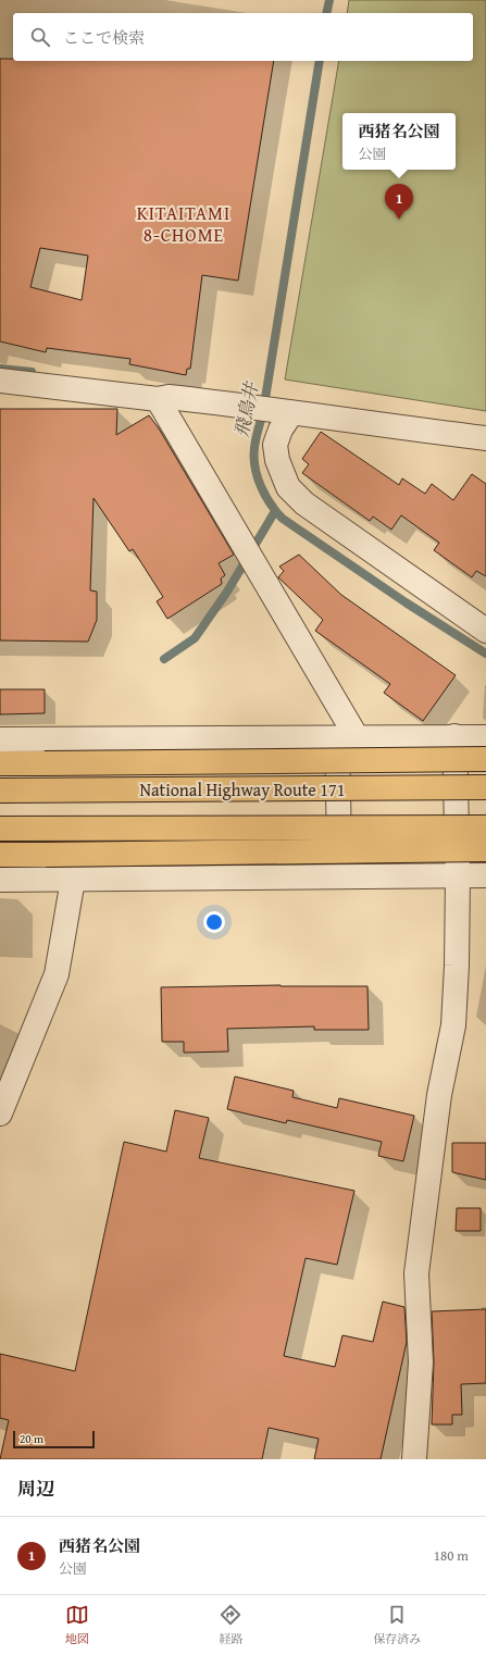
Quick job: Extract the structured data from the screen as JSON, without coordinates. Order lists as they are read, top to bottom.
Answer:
{
  "streets": {
    "highway": ["National Highway Route 171"]
  },
  "districts": ["KITAITAMI 8-CHOME"],
  "water": ["飛鳥井"],
  "scale_bar": "20 m",
  "page": {
    "search": "ここで検索",
    "popup": ["西猪名公園", "公園"],
    "pins": "1",
    "scale": "20 m",
    "heading": "周辺",
    "list": [
      {
        "mark": "1",
        "name": "西猪名公園",
        "note": "公園",
        "value": "180 m"
      }
    ],
    "nav": ["地図", "経路", "保存済み"]
  }
}
